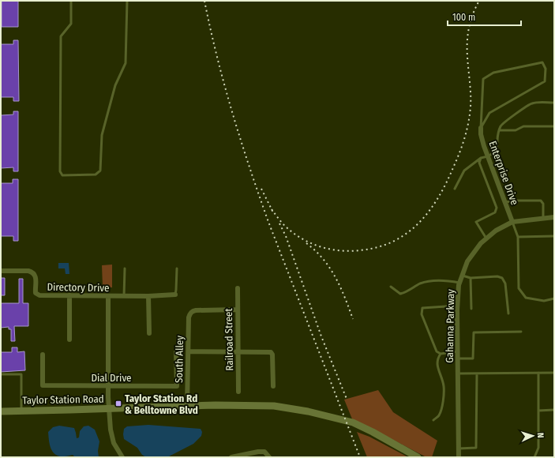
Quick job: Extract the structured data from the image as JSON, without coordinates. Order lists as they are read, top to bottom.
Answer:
{
  "streets": {
    "main road": ["Taylor Station Road"],
    "street": [
      "Enterprise Drive",
      "Directory Drive",
      "Gahanna Parkway",
      "Railroad Street",
      "South Alley",
      "Dial Drive"
    ]
  },
  "crossings": [
    ["Enterprise Drive", "Gahanna Parkway"],
    ["Railroad Street", "South Alley"],
    ["South Alley", "Taylor Station Road"]
  ],
  "places": {
    "transit": ["Taylor Station Rd & Belltowne Blvd"]
  },
  "scale_bar": "100 m",
  "north": "right"
}
